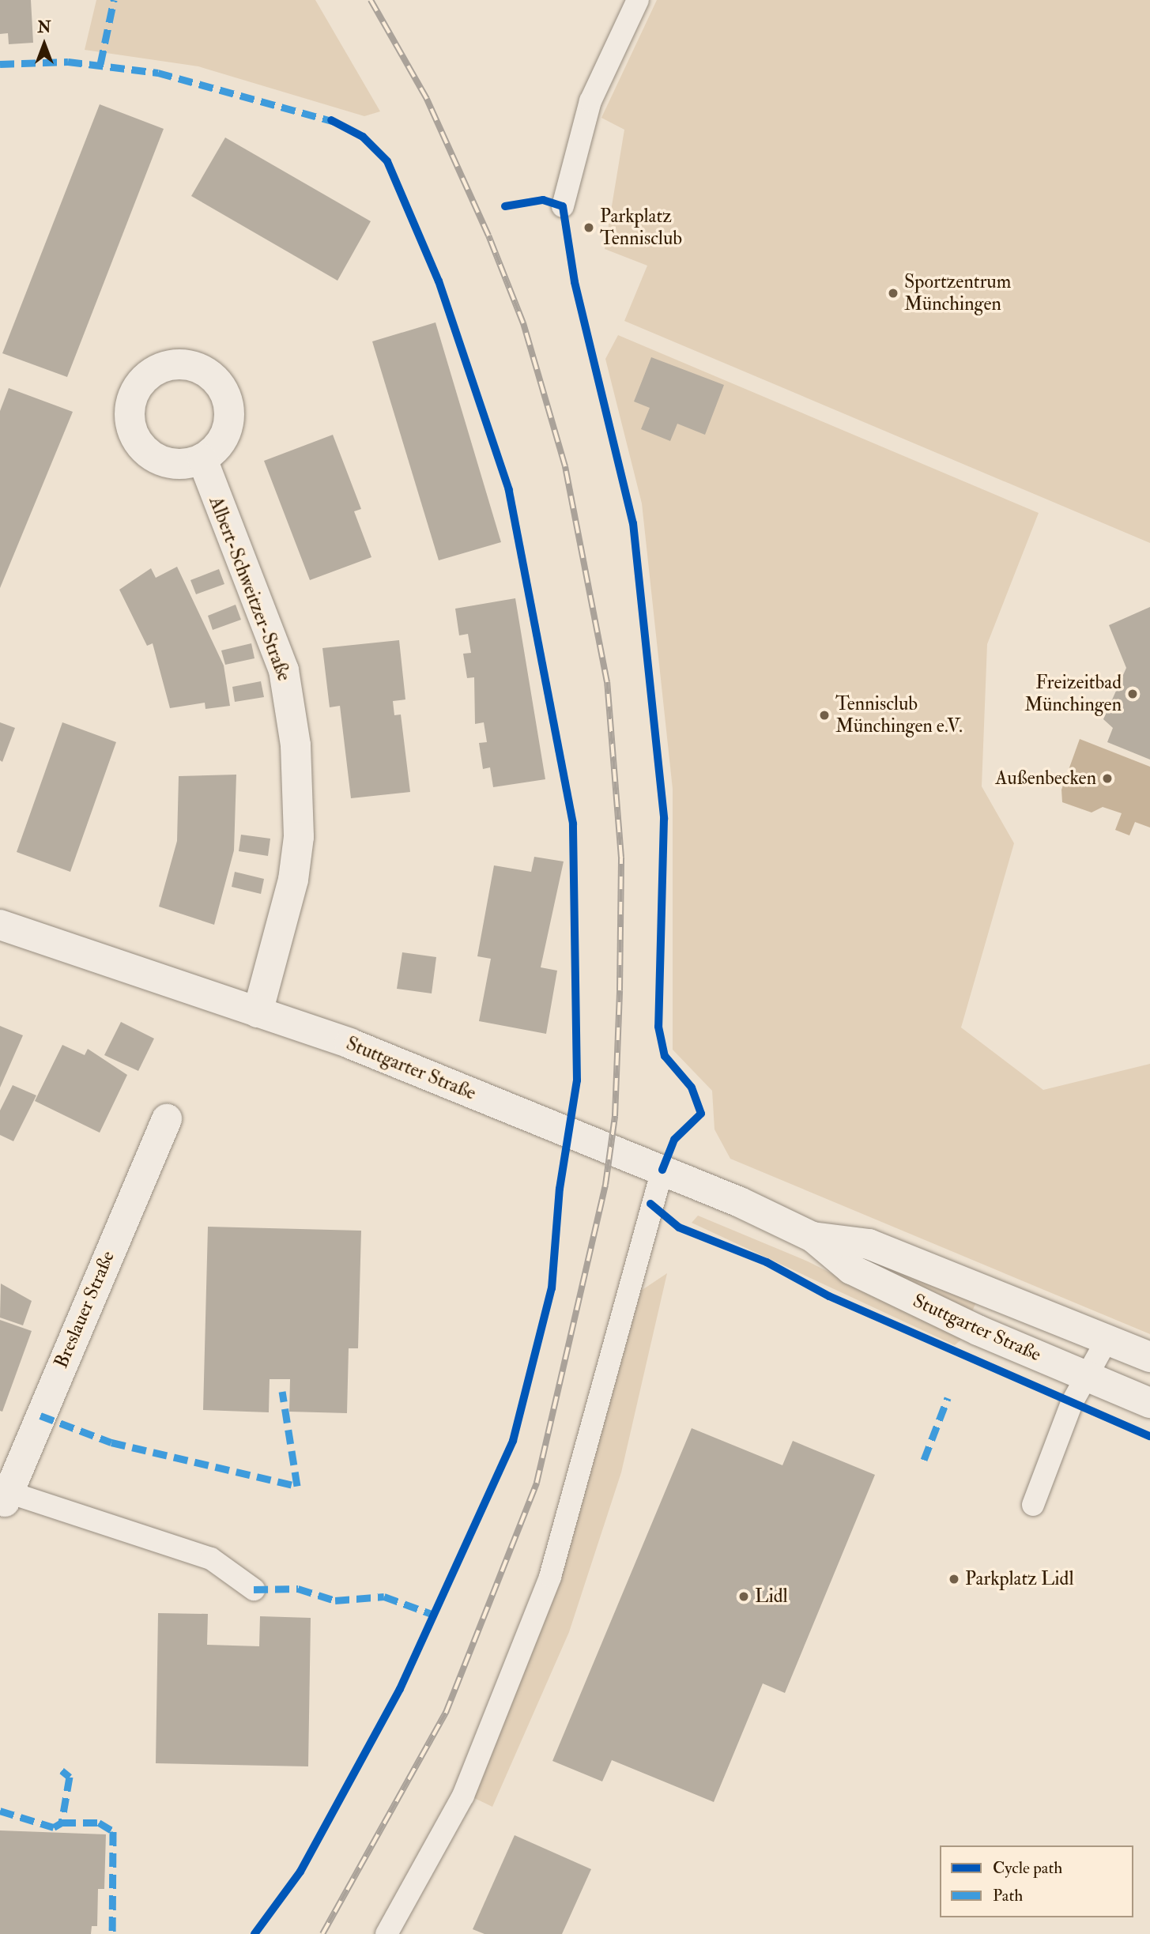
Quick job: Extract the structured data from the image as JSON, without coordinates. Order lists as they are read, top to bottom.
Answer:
{
  "streets": {
    "street": ["Albert-Schweitzer-Straße", "Stuttgarter Straße", "Breslauer Straße"]
  },
  "crossings": [
    ["Albert-Schweitzer-Straße", "Stuttgarter Straße"]
  ],
  "places": [
    "Parkplatz Tennisclub",
    "Sportzentrum Münchingen",
    "Freizeitbad Münchingen",
    "Tennisclub Münchingen e.V.",
    "Außenbecken",
    "Parkplatz Lidl",
    "Lidl"
  ],
  "legend": ["Cycle path", "Path"],
  "north": "top"
}
